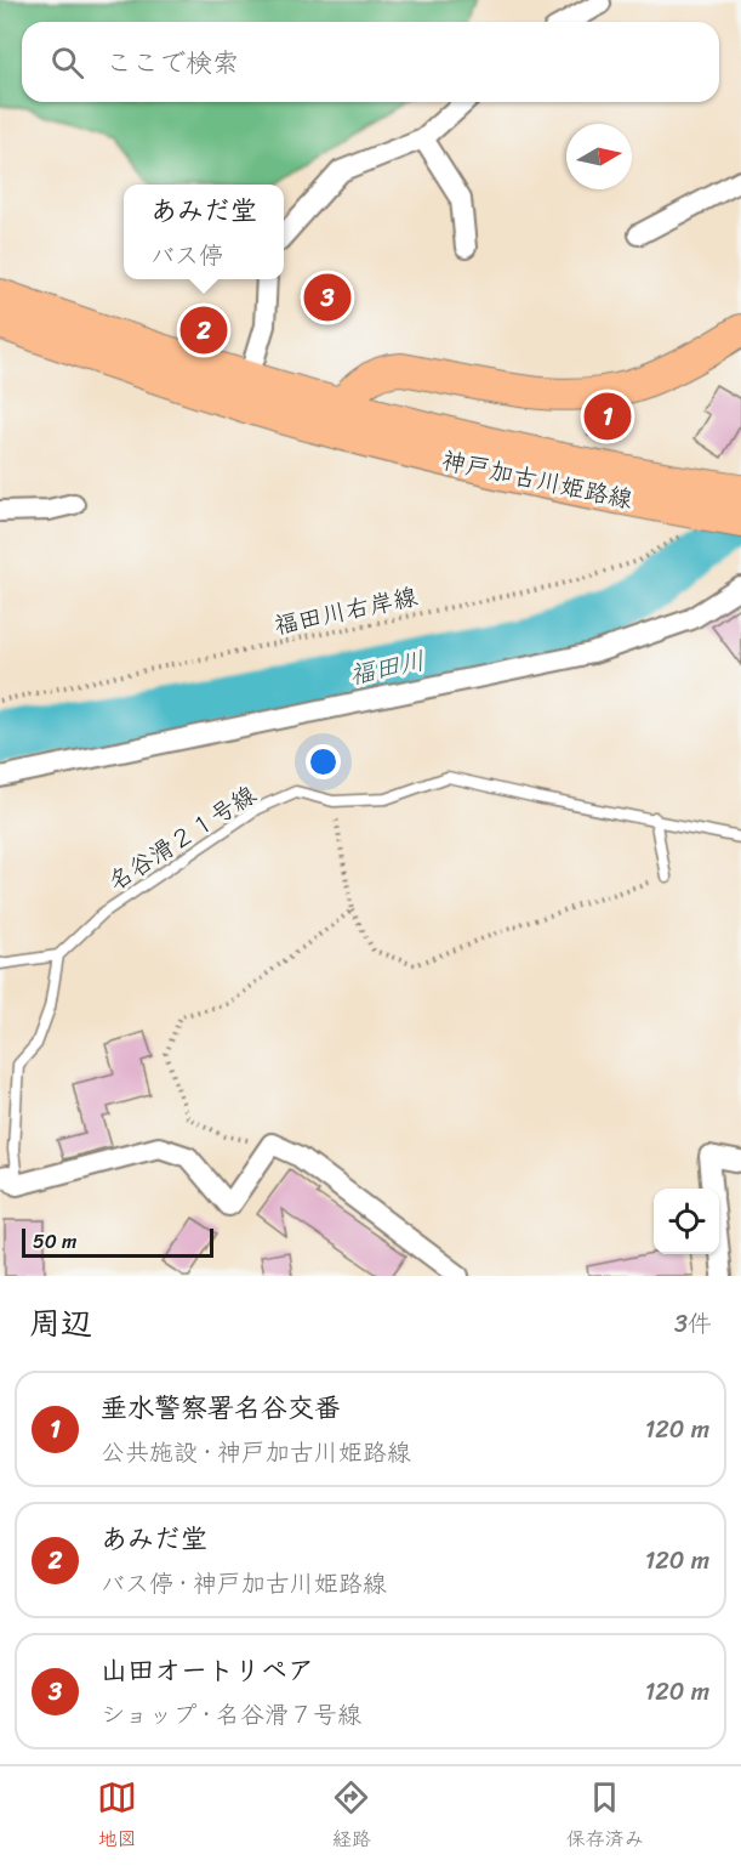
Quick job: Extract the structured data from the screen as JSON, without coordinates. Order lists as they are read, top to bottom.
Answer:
{
  "streets": {
    "main road": ["神戸加古川姫路線"],
    "lane": ["名谷滑２１号線"],
    "path": ["福田川右岸線"]
  },
  "crossings": [
    ["神戸加古川姫路線", "福田川右岸線"]
  ],
  "water": ["福田川"],
  "scale_bar": "50 m",
  "north": "right",
  "page": {
    "search": "ここで検索",
    "popup": ["あみだ堂", "バス停"],
    "pins": ["3", "2", "1"],
    "scale": "50 m",
    "heading": ["周辺", "3件"],
    "list": [
      {
        "mark": "1",
        "name": "垂水警察署名谷交番",
        "note": "公共施設 · 神戸加古川姫路線",
        "value": "120 m"
      },
      {
        "mark": "2",
        "name": "あみだ堂",
        "note": "バス停 · 神戸加古川姫路線",
        "value": "120 m"
      },
      {
        "mark": "3",
        "name": "山田オートリペア",
        "note": "ショップ · 名谷滑７号線",
        "value": "120 m"
      }
    ],
    "nav": ["地図", "経路", "保存済み"]
  }
}
